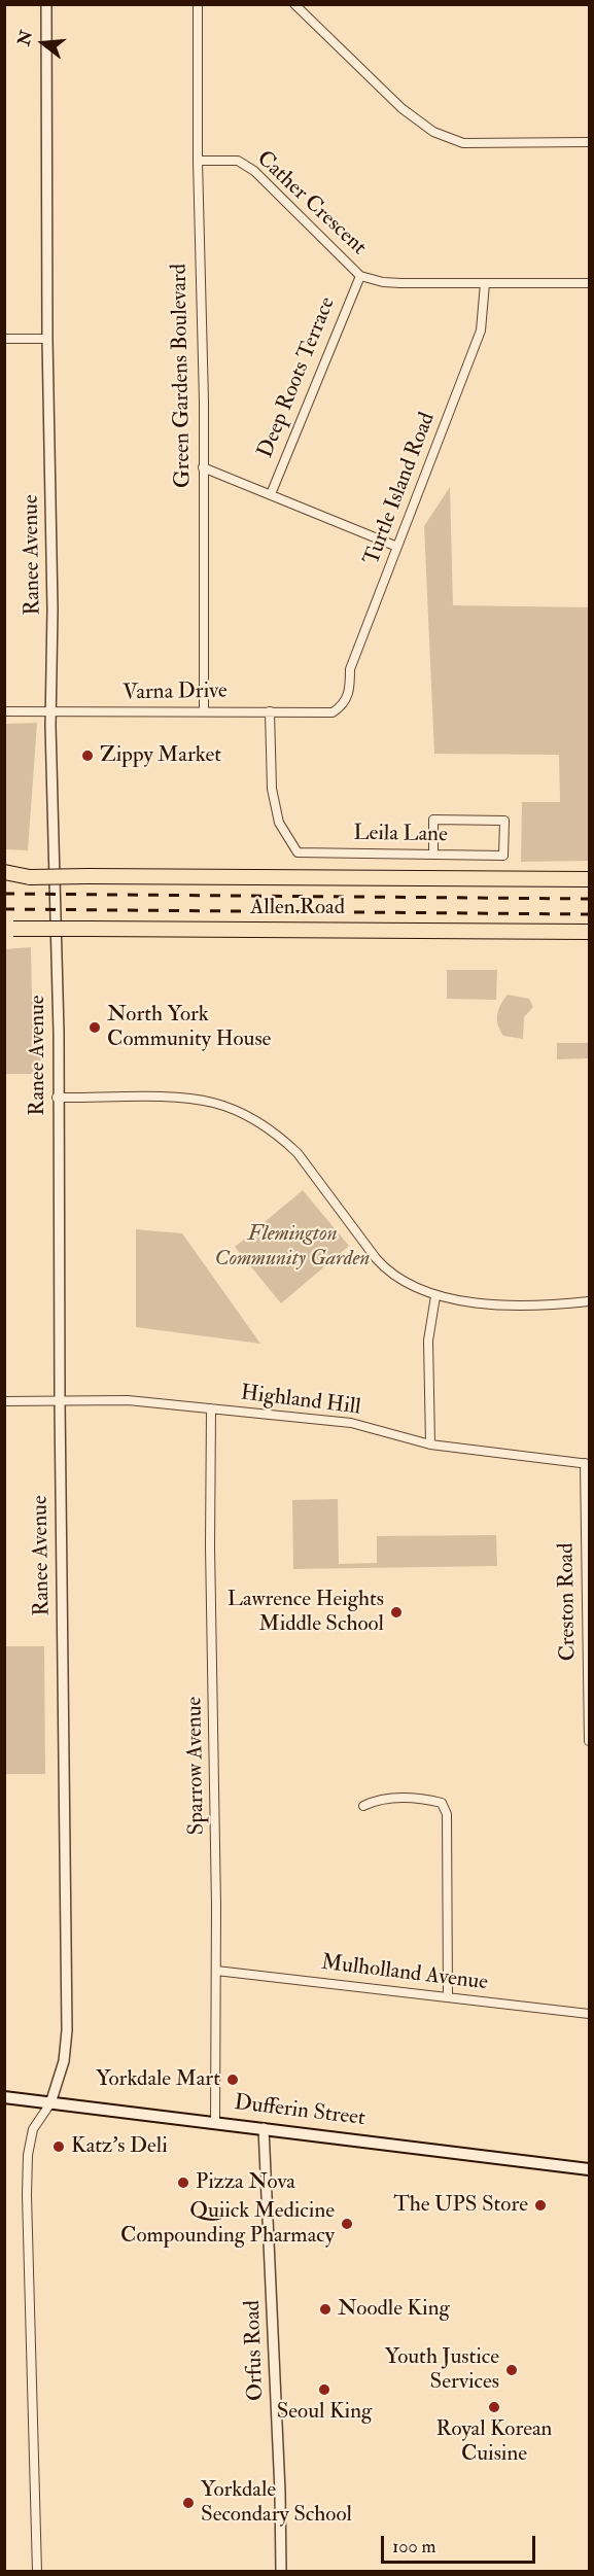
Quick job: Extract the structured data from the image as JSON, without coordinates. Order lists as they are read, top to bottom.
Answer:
{
  "streets": {
    "highway": ["Allen Road"],
    "main road": ["Dufferin Street"],
    "street": [
      "Cather Crescent",
      "Green Gardens Boulevard",
      "Deep Roots Terrace",
      "Turtle Island Road",
      "Ranee Avenue",
      "Varna Drive",
      "Leila Lane",
      "Highland Hill",
      "Creston Road",
      "Sparrow Avenue",
      "Mulholland Avenue",
      "Orfus Road"
    ]
  },
  "crossings": [
    ["Cather Crescent", "Green Gardens Boulevard"],
    ["Cather Crescent", "Deep Roots Terrace"],
    ["Green Gardens Boulevard", "Varna Drive"],
    ["Turtle Island Road", "Varna Drive"],
    ["Ranee Avenue", "Varna Drive"],
    ["Ranee Avenue", "Highland Hill"],
    ["Ranee Avenue", "Dufferin Street"],
    ["Varna Drive", "Leila Lane"],
    ["Highland Hill", "Creston Road"],
    ["Highland Hill", "Sparrow Avenue"],
    ["Sparrow Avenue", "Mulholland Avenue"],
    ["Sparrow Avenue", "Dufferin Street"],
    ["Dufferin Street", "Orfus Road"]
  ],
  "parks": ["Flemington Community Garden"],
  "places": [
    "Zippy Market",
    "North York Community House",
    "Lawrence Heights Middle School",
    "Yorkdale Mart",
    "Katz's Deli",
    "Pizza Nova",
    "The UPS Store",
    "Quiick Medicine Compounding Pharmacy",
    "Noodle King",
    "Youth Justice Services",
    "Seoul King",
    "Royal Korean Cuisine",
    "Yorkdale Secondary School"
  ],
  "scale_bar": "100 m",
  "north": "left"
}
